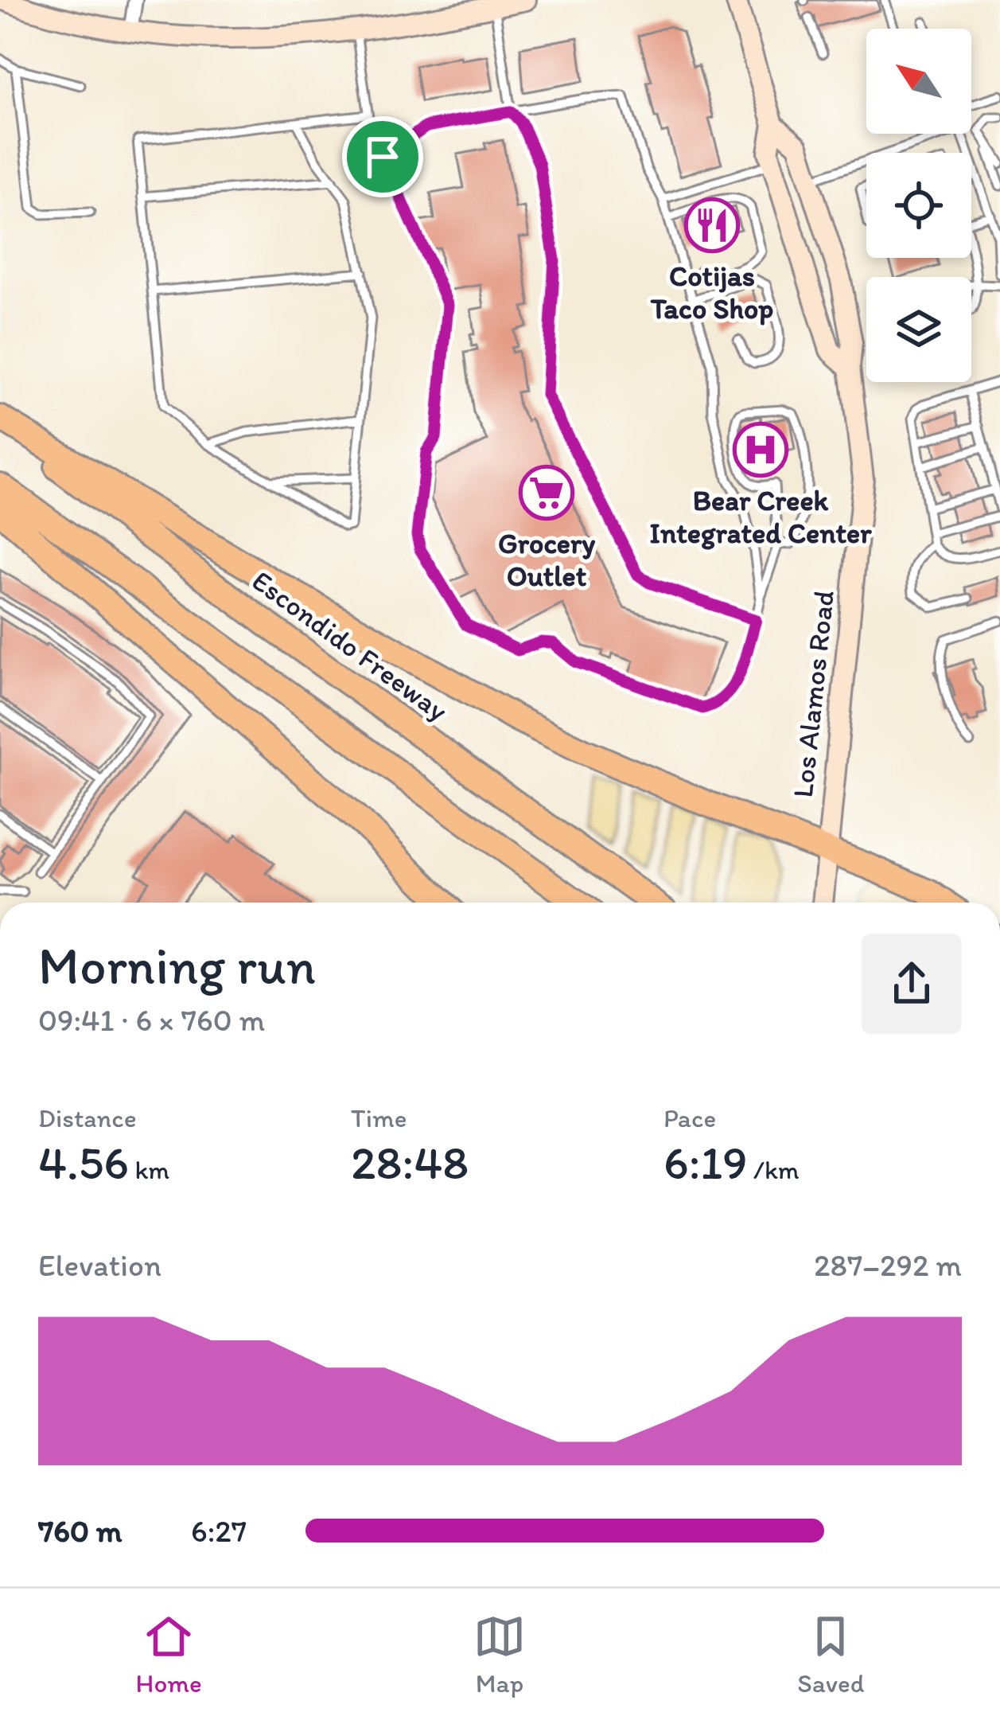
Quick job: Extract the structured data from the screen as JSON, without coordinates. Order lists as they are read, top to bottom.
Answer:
{
  "streets": {
    "highway": ["Escondido Freeway"],
    "main road": ["Los Alamos Road"]
  },
  "places": {
    "restaurant": ["Cotijas Taco Shop"],
    "hospital": ["Bear Creek Integrated Center"],
    "supermarket": ["Grocery Outlet"]
  },
  "north": "top left",
  "page": {
    "heading": ["Morning run", "09:41 · 6 × 760 m"],
    "stats": [
      ["Distance", "4.56 km"],
      ["Time", "28:48"],
      ["Pace", "6:19 /km"]
    ],
    "chart": ["Elevation", "287–292 m"],
    "list": [
      {
        "name": "760 m",
        "note": "6:27"
      }
    ],
    "tabs": ["Home", "Map", "Saved"]
  }
}
